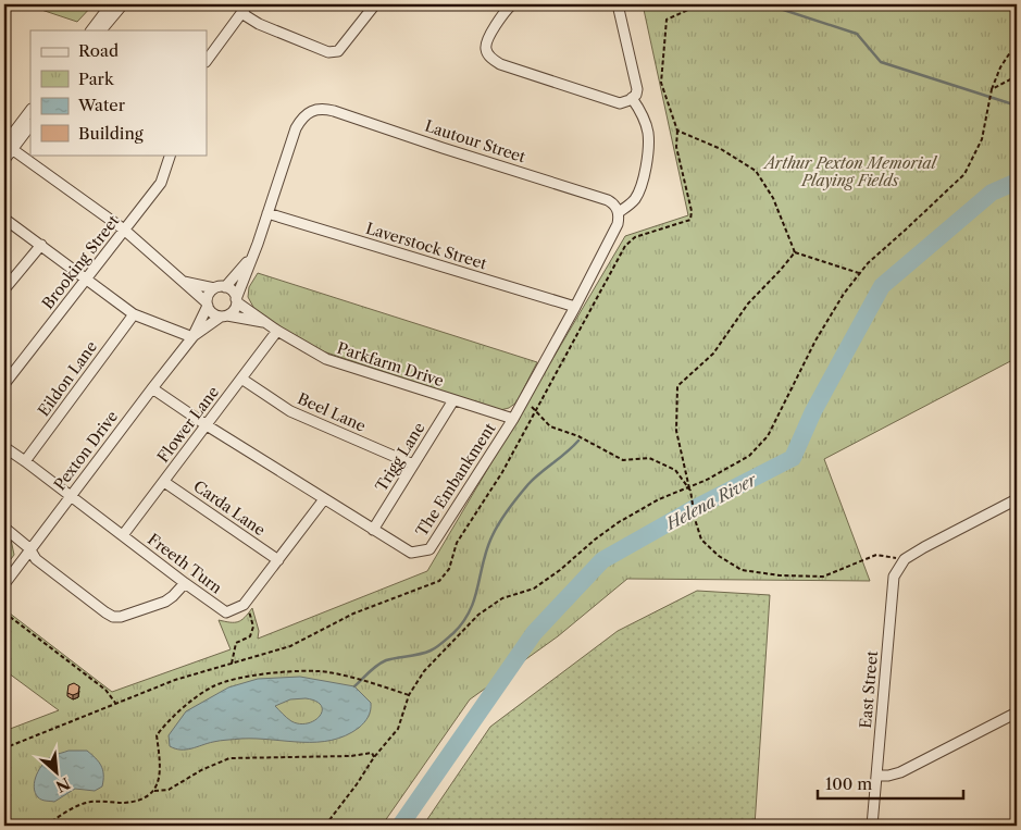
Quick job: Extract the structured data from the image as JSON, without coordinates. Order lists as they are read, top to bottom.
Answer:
{
  "streets": {
    "street": [
      "Lautour Street",
      "Laverstock Street",
      "Brooking Street",
      "Parkfarm Drive",
      "Eildon Lane",
      "Beel Lane",
      "Flower Lane",
      "Pexton Drive",
      "Trigg Lane",
      "The Embankment",
      "Carda Lane",
      "Freeth Turn",
      "East Street"
    ]
  },
  "crossings": [
    ["Lautour Street", "Laverstock Street"],
    ["Lautour Street", "The Embankment"],
    ["Laverstock Street", "The Embankment"],
    ["Brooking Street", "Parkfarm Drive"],
    ["Parkfarm Drive", "Flower Lane"],
    ["Parkfarm Drive", "Pexton Drive"],
    ["Parkfarm Drive", "Trigg Lane"],
    ["Parkfarm Drive", "The Embankment"],
    ["Eildon Lane", "Freeth Turn"],
    ["Beel Lane", "Flower Lane"],
    ["Beel Lane", "Trigg Lane"],
    ["Flower Lane", "The Embankment"],
    ["Flower Lane", "Carda Lane"],
    ["Flower Lane", "Freeth Turn"],
    ["Pexton Drive", "The Embankment"],
    ["Pexton Drive", "Freeth Turn"],
    ["Trigg Lane", "The Embankment"]
  ],
  "water": ["Helena River"],
  "parks": ["Arthur Pexton Memorial Playing Fields"],
  "legend": [
    "Road",
    "Park",
    "Water",
    "Building"
  ],
  "scale_bar": "100 m",
  "north": "bottom right"
}
